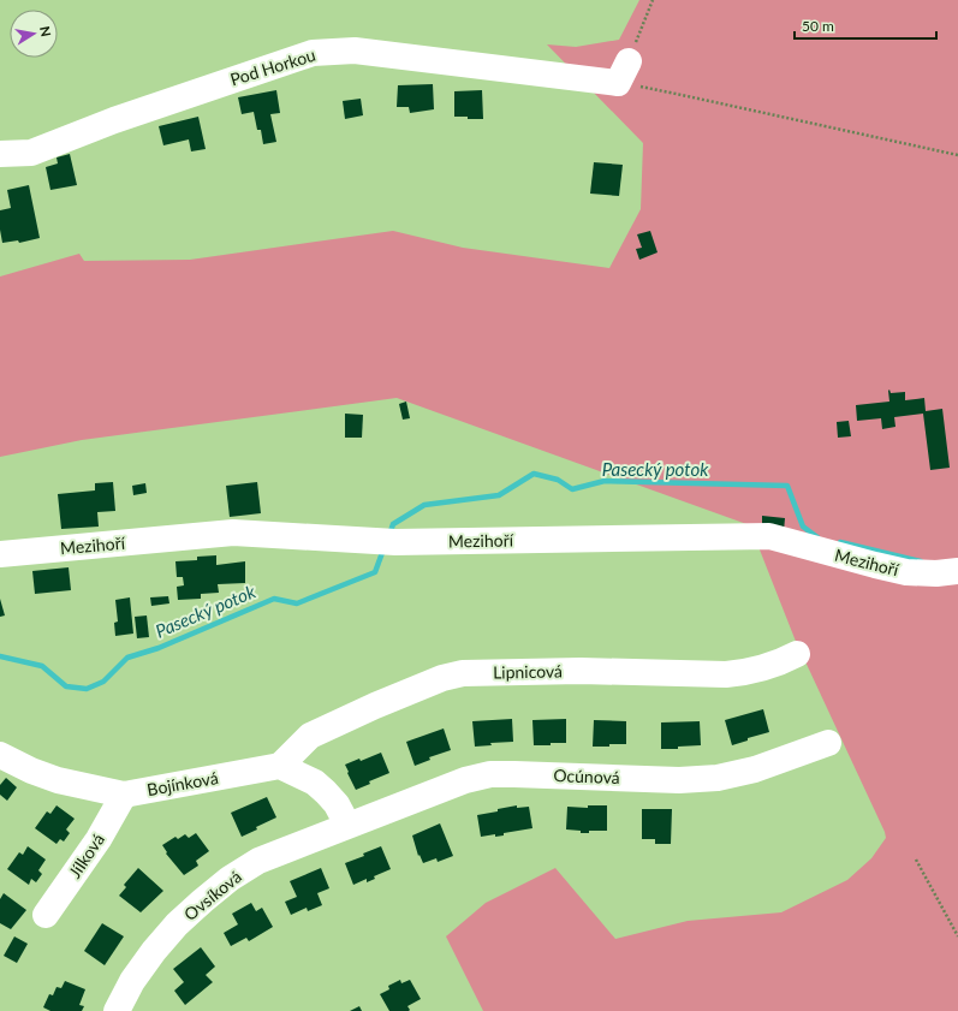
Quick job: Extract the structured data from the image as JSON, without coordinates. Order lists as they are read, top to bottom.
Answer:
{
  "streets": {
    "street": [
      "Pod Horkou",
      "Mezihoří",
      "Lipnicová",
      "Ocúnová",
      "Bojínková",
      "Jílková",
      "Ovsíková"
    ]
  },
  "crossings": [
    ["Lipnicová", "Bojínková"],
    ["Ocúnová", "Ovsíková"],
    ["Bojínková", "Jílková"]
  ],
  "water": ["Pasecký potok"],
  "scale_bar": "50 m",
  "north": "right"
}
